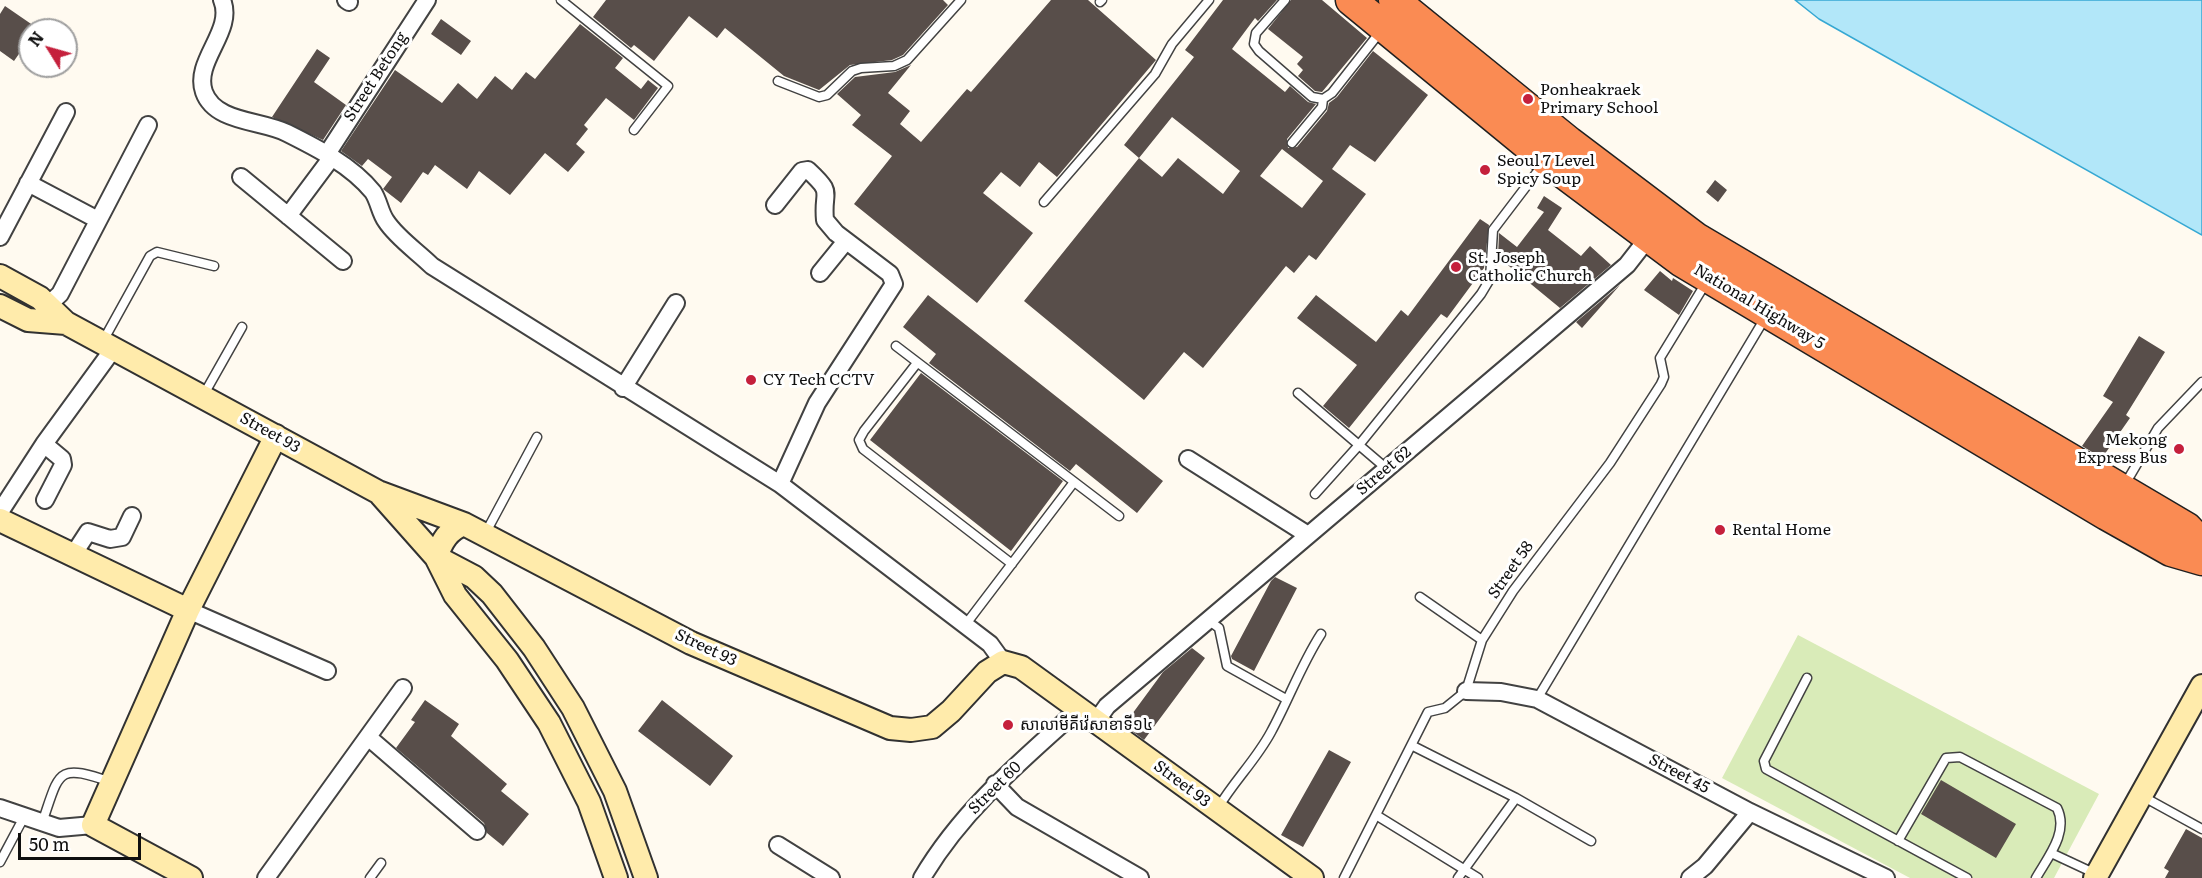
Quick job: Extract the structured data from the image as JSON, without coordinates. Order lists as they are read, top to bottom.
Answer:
{
  "streets": {
    "highway": ["National Highway 5"],
    "street": [
      "Street Betong",
      "Street 93",
      "Street 62",
      "Street 45",
      "Street 60"
    ],
    "lane": ["Street 58"]
  },
  "crossings": [
    ["National Highway 5", "Street 62"],
    ["National Highway 5", "Street 58"],
    ["Street 93", "Street 62"],
    ["Street 93", "Street 60"],
    ["Street 62", "Street 60"],
    ["Street 58", "Street 45"]
  ],
  "places": [
    "Ponheakraek Primary School",
    "Seoul 7 Level Spicy Soup",
    "St. Joseph Catholic Church",
    "CY Tech CCTV",
    "Mekong Express Bus",
    "Rental Home",
    "សាលាមីគីវ៉េសាខាទី១៤"
  ],
  "scale_bar": "50 m",
  "north": "top left"
}
